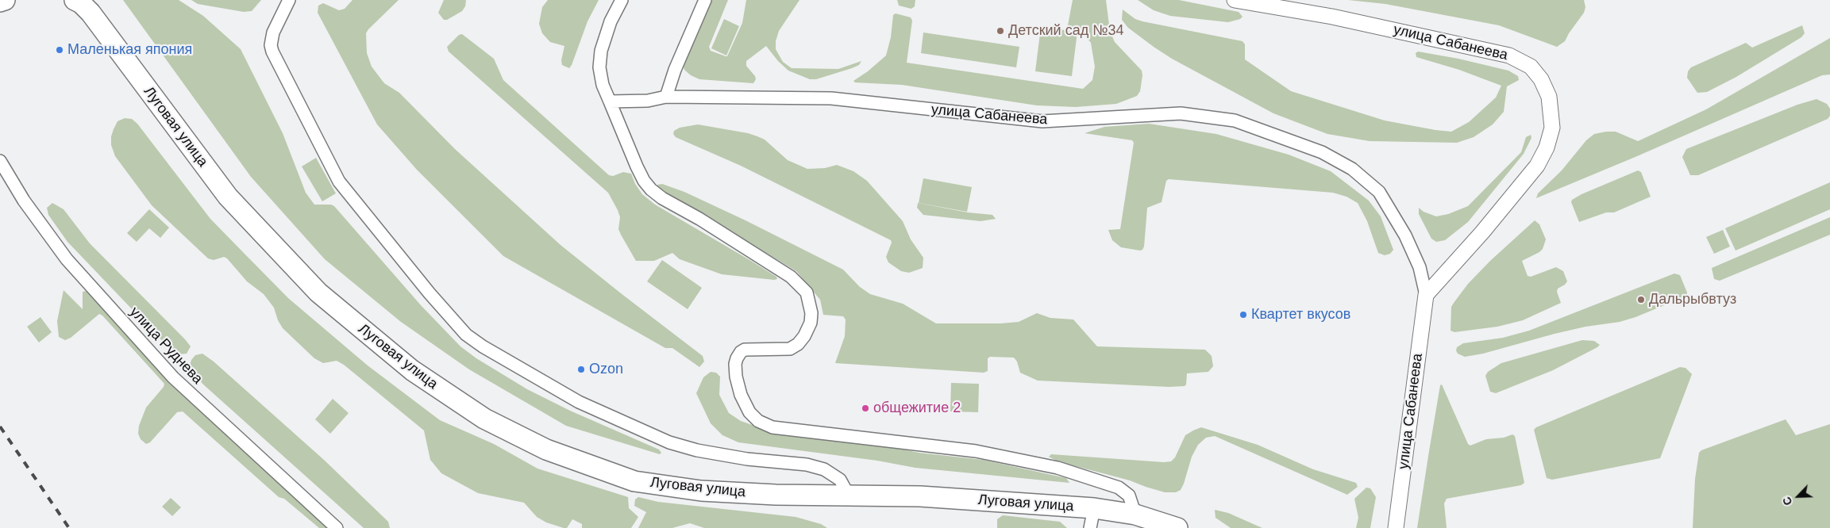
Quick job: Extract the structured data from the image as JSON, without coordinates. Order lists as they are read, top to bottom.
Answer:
{
  "streets": {
    "main road": ["Луговая улица"],
    "street": ["улица Сабанеева", "улица Руднева"]
  },
  "places": [
    "Детский сад №34",
    "Маленькая япония",
    "Дальрыбвтуз",
    "Квартет вкусов",
    "Ozon",
    "общежитие 2"
  ],
  "north": "bottom left"
}
